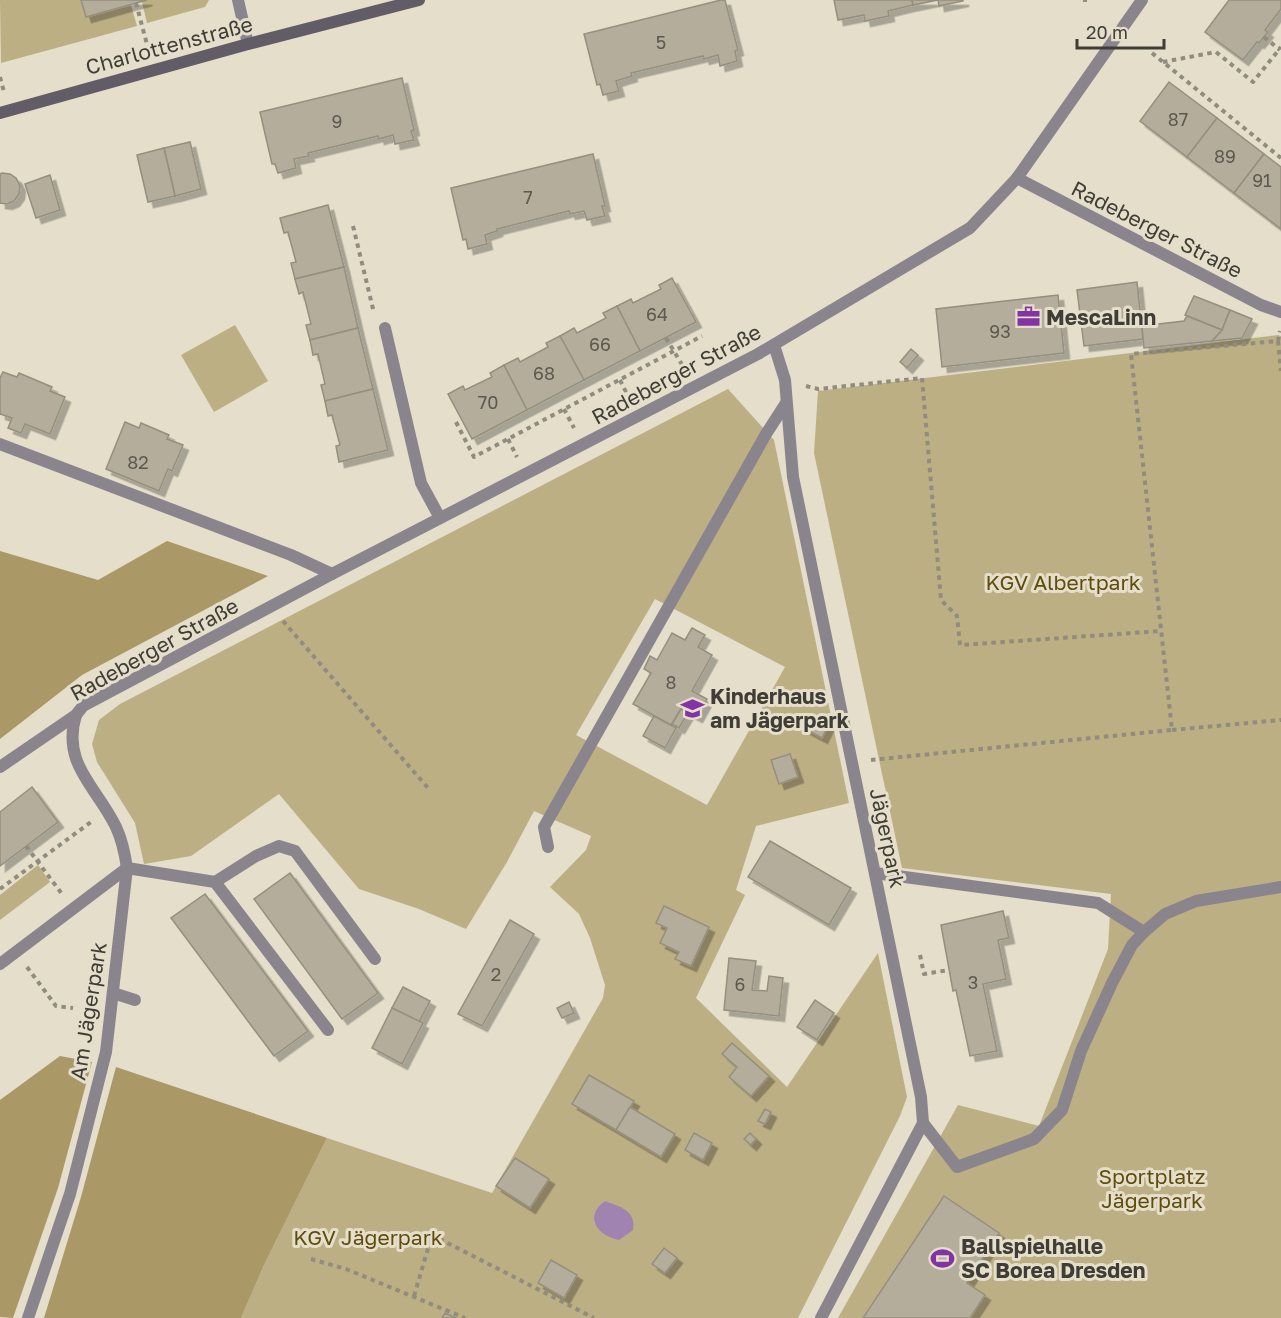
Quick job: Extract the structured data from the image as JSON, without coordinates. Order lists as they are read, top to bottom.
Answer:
{
  "streets": {
    "street": [
      "Charlottenstraße",
      "Radeberger Straße",
      "Jägerpark",
      "Am Jägerpark"
    ]
  },
  "crossings": [
    ["Radeberger Straße", "Jägerpark"],
    ["Radeberger Straße", "Am Jägerpark"]
  ],
  "parks": ["KGV Albertpark", "Sportplatz Jägerpark", "KGV Jägerpark"],
  "places": {
    "office": ["MescaLinn"],
    "school or university": ["Kinderhaus am Jägerpark"],
    "sports": ["Ballspielhalle SC Borea Dresden"]
  },
  "house_numbers": [
    "5",
    "87",
    "9",
    "89",
    "91",
    "7",
    "64",
    "93",
    "66",
    "68",
    "70",
    "82",
    "8",
    "2",
    "3",
    "6"
  ],
  "scale_bar": "20 m"
}
